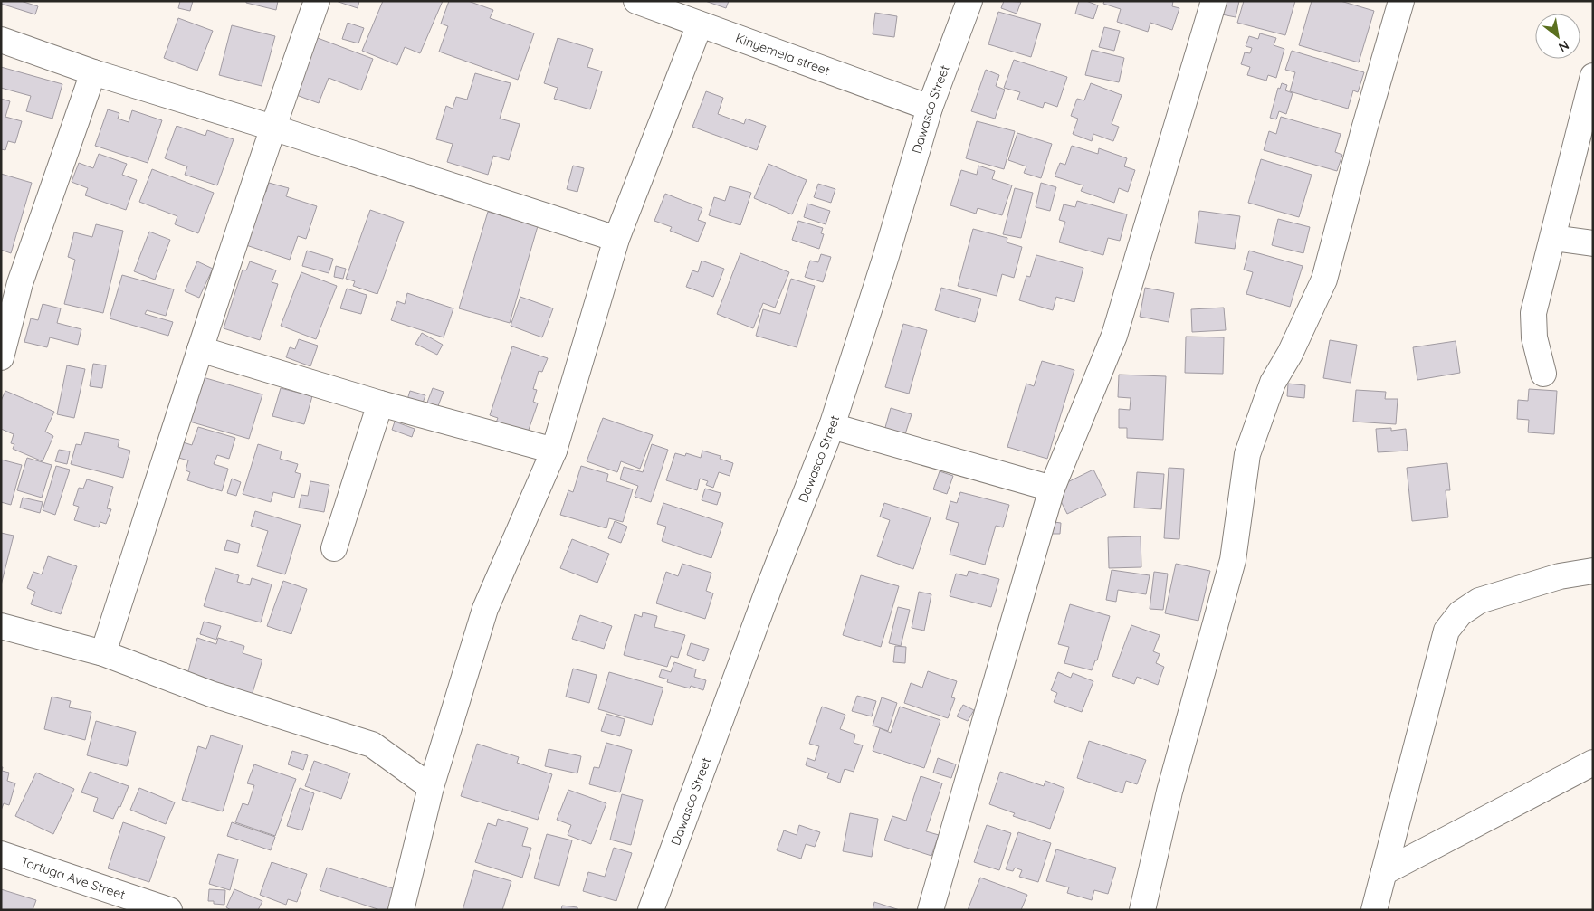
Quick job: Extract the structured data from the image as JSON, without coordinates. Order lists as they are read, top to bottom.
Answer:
{
  "streets": {
    "street": ["Kinyemela street", "Dawasco Street", "Tortuga Ave Street"]
  },
  "crossings": [
    ["Kinyemela street", "Dawasco Street"]
  ],
  "north": "bottom right"
}
